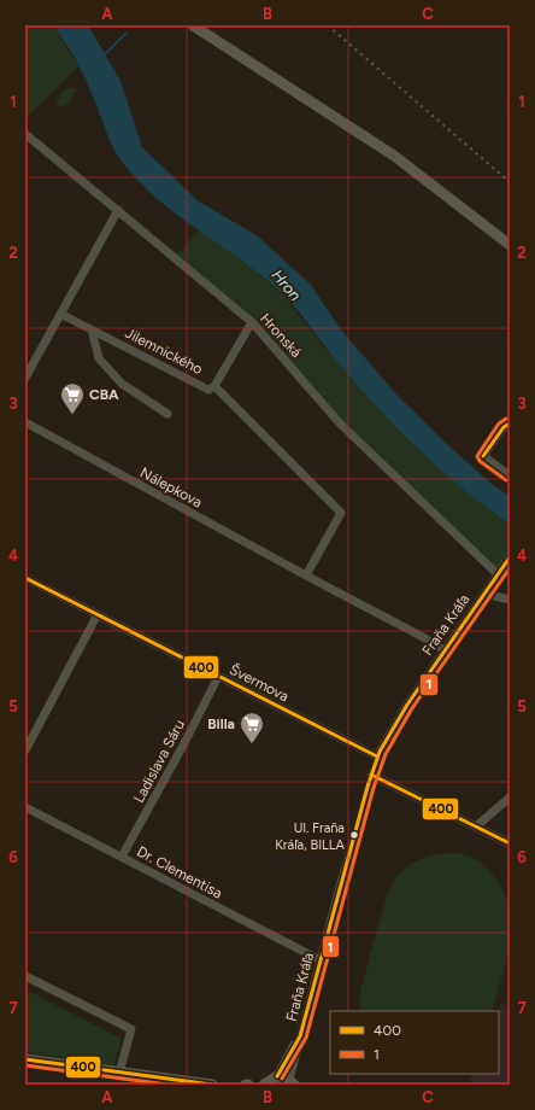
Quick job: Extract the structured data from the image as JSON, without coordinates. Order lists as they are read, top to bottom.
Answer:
{
  "streets": {
    "street": [
      "Hronská",
      "Jilemnického",
      "Nálepkova",
      "Fraňa Kráľa",
      "Švermova",
      "Ladislava Sáru",
      "Dr. Clementisa"
    ]
  },
  "crossings": [
    ["Hronská", "Jilemnického"],
    ["Hronská", "Fraňa Kráľa"],
    ["Nálepkova", "Fraňa Kráľa"],
    ["Fraňa Kráľa", "Švermova"],
    ["Fraňa Kráľa", "Dr. Clementisa"],
    ["Švermova", "Ladislava Sáru"],
    ["Ladislava Sáru", "Dr. Clementisa"]
  ],
  "water": ["Hron"],
  "places": {
    "supermarket": ["CBA", "Billa"],
    "other": ["Ul. Fraňa Kráľa, BILLA"]
  },
  "lines": ["transit line 1", "transit line 400"],
  "legend": ["400", "1"],
  "grid": {
    "columns": ["A", "B", "C"],
    "rows": [
      "1",
      "2",
      "3",
      "4",
      "5",
      "6",
      "7"
    ]
  }
}
